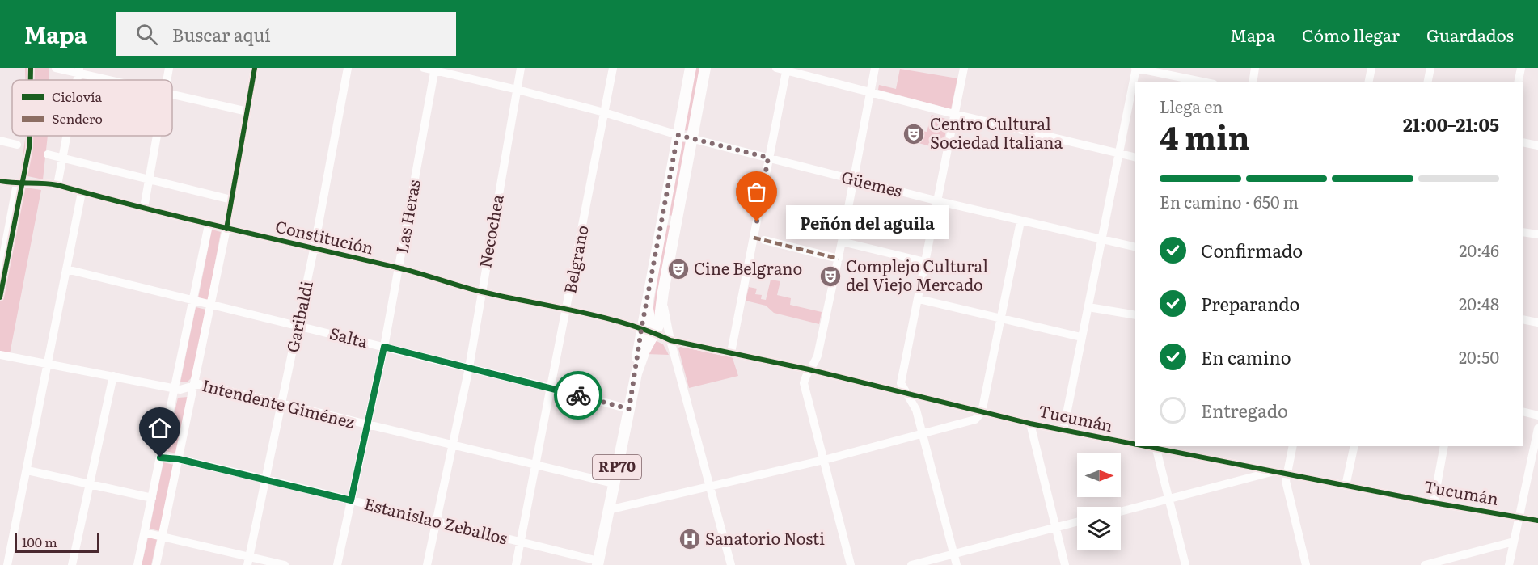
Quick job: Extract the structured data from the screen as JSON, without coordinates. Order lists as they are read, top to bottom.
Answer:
{
  "streets": {
    "main road": ["RP70"],
    "street": [
      "Güemes",
      "Las Heras",
      "Necochea",
      "Constitución",
      "Belgrano",
      "Garibaldi",
      "Salta",
      "Intendente Giménez",
      "Tucumán",
      "Estanislao Zeballos"
    ]
  },
  "crossings": [
    ["Güemes", "Las Heras"],
    ["Güemes", "Necochea"],
    ["Güemes", "Belgrano"],
    ["Güemes", "RP70"],
    ["Las Heras", "Constitución"],
    ["Las Heras", "Salta"],
    ["Las Heras", "Intendente Giménez"],
    ["Las Heras", "Estanislao Zeballos"],
    ["Necochea", "Constitución"],
    ["Necochea", "Salta"],
    ["Necochea", "Intendente Giménez"],
    ["Necochea", "Estanislao Zeballos"],
    ["Constitución", "Belgrano"],
    ["Constitución", "Garibaldi"],
    ["Constitución", "Tucumán"],
    ["Constitución", "RP70"],
    ["Belgrano", "Salta"],
    ["Belgrano", "Intendente Giménez"],
    ["Belgrano", "Estanislao Zeballos"],
    ["Garibaldi", "Salta"],
    ["Garibaldi", "Intendente Giménez"],
    ["Garibaldi", "Estanislao Zeballos"],
    ["Salta", "RP70"],
    ["Intendente Giménez", "RP70"],
    ["Tucumán", "RP70"],
    ["RP70", "Estanislao Zeballos"]
  ],
  "places": {
    "theatre": ["Centro Cultural Sociedad Italiana", "Cine Belgrano", "Complejo Cultural del Viejo Mercado"],
    "other": ["Peñón del aguila"],
    "hospital": ["Sanatorio Nosti"]
  },
  "legend": ["Ciclovía", "Sendero"],
  "scale_bar": "100 m",
  "north": "right",
  "page": {
    "header": "Mapa",
    "search": "Buscar aquí",
    "nav": ["Mapa", "Cómo llegar", "Guardados"],
    "heading": ["4 min", "Llega en", "21:00–21:05"],
    "bar": "En camino · 650 m",
    "bubble": "Peñón del aguila",
    "list": [
      ["Confirmado", "20:46"],
      ["Preparando", "20:48"],
      ["En camino", "20:50"],
      "Entregado"
    ],
    "scale": "100 m"
  }
}
